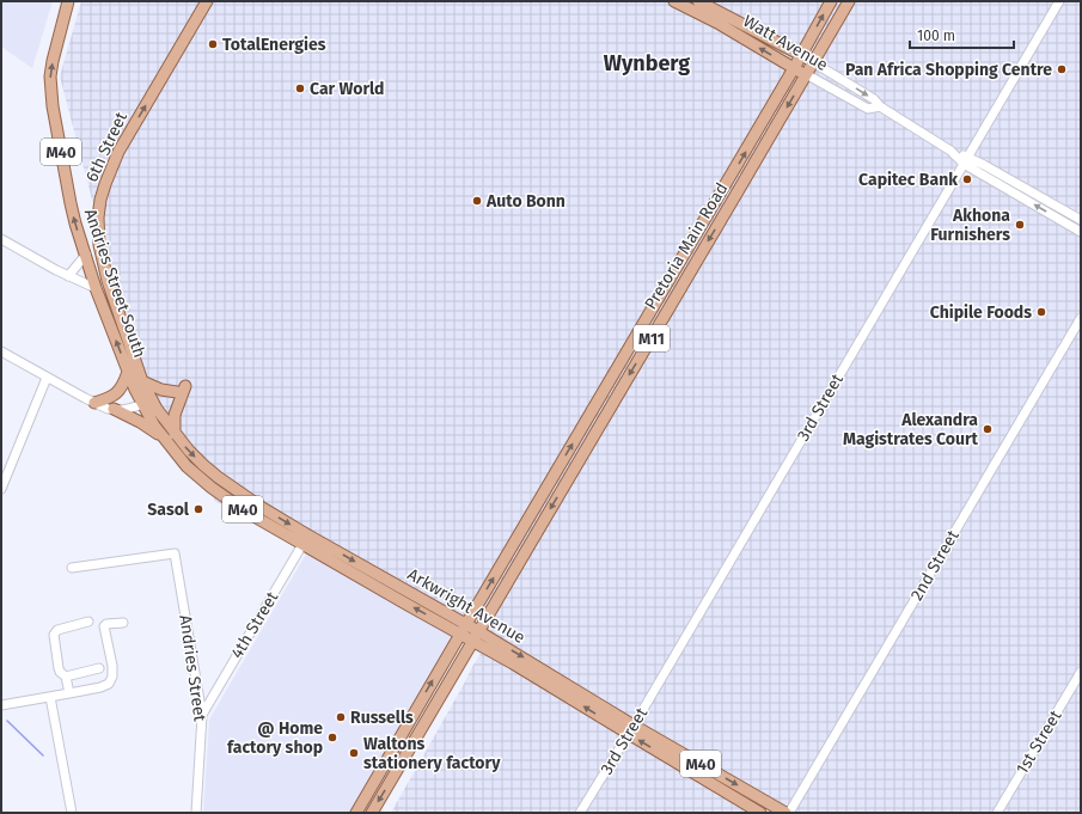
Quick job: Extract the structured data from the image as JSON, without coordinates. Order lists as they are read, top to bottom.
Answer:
{
  "streets": {
    "main road": [
      "Watt Avenue",
      "6th Street",
      "M40",
      "Pretoria Main Road",
      "Andries Street South",
      "M11",
      "Arkwright Avenue"
    ],
    "street": [
      "3rd Street",
      "2nd Street",
      "4th Street",
      "Andries Street",
      "1st Street"
    ]
  },
  "crossings": [
    ["Watt Avenue", "Pretoria Main Road"],
    ["Watt Avenue", "3rd Street"],
    ["6th Street", "Andries Street South"],
    ["6th Street", "Arkwright Avenue"],
    ["Pretoria Main Road", "M11"],
    ["Pretoria Main Road", "Arkwright Avenue"],
    ["Andries Street South", "Arkwright Avenue"],
    ["M11", "Arkwright Avenue"],
    ["3rd Street", "Arkwright Avenue"],
    ["Arkwright Avenue", "4th Street"],
    ["4th Street", "Andries Street"]
  ],
  "one_way": ["6th Street", "Andries Street South"],
  "districts": ["Wynberg"],
  "places": [
    "TotalEnergies",
    "Pan Africa Shopping Centre",
    "Car World",
    "Capitec Bank",
    "Auto Bonn",
    "Akhona Furnishers",
    "Chipile Foods",
    "Alexandra Magistrates Court",
    "Sasol",
    "Russells",
    "@ Home factory shop",
    "Waltons stationery factory"
  ],
  "scale_bar": "100 m"
}
